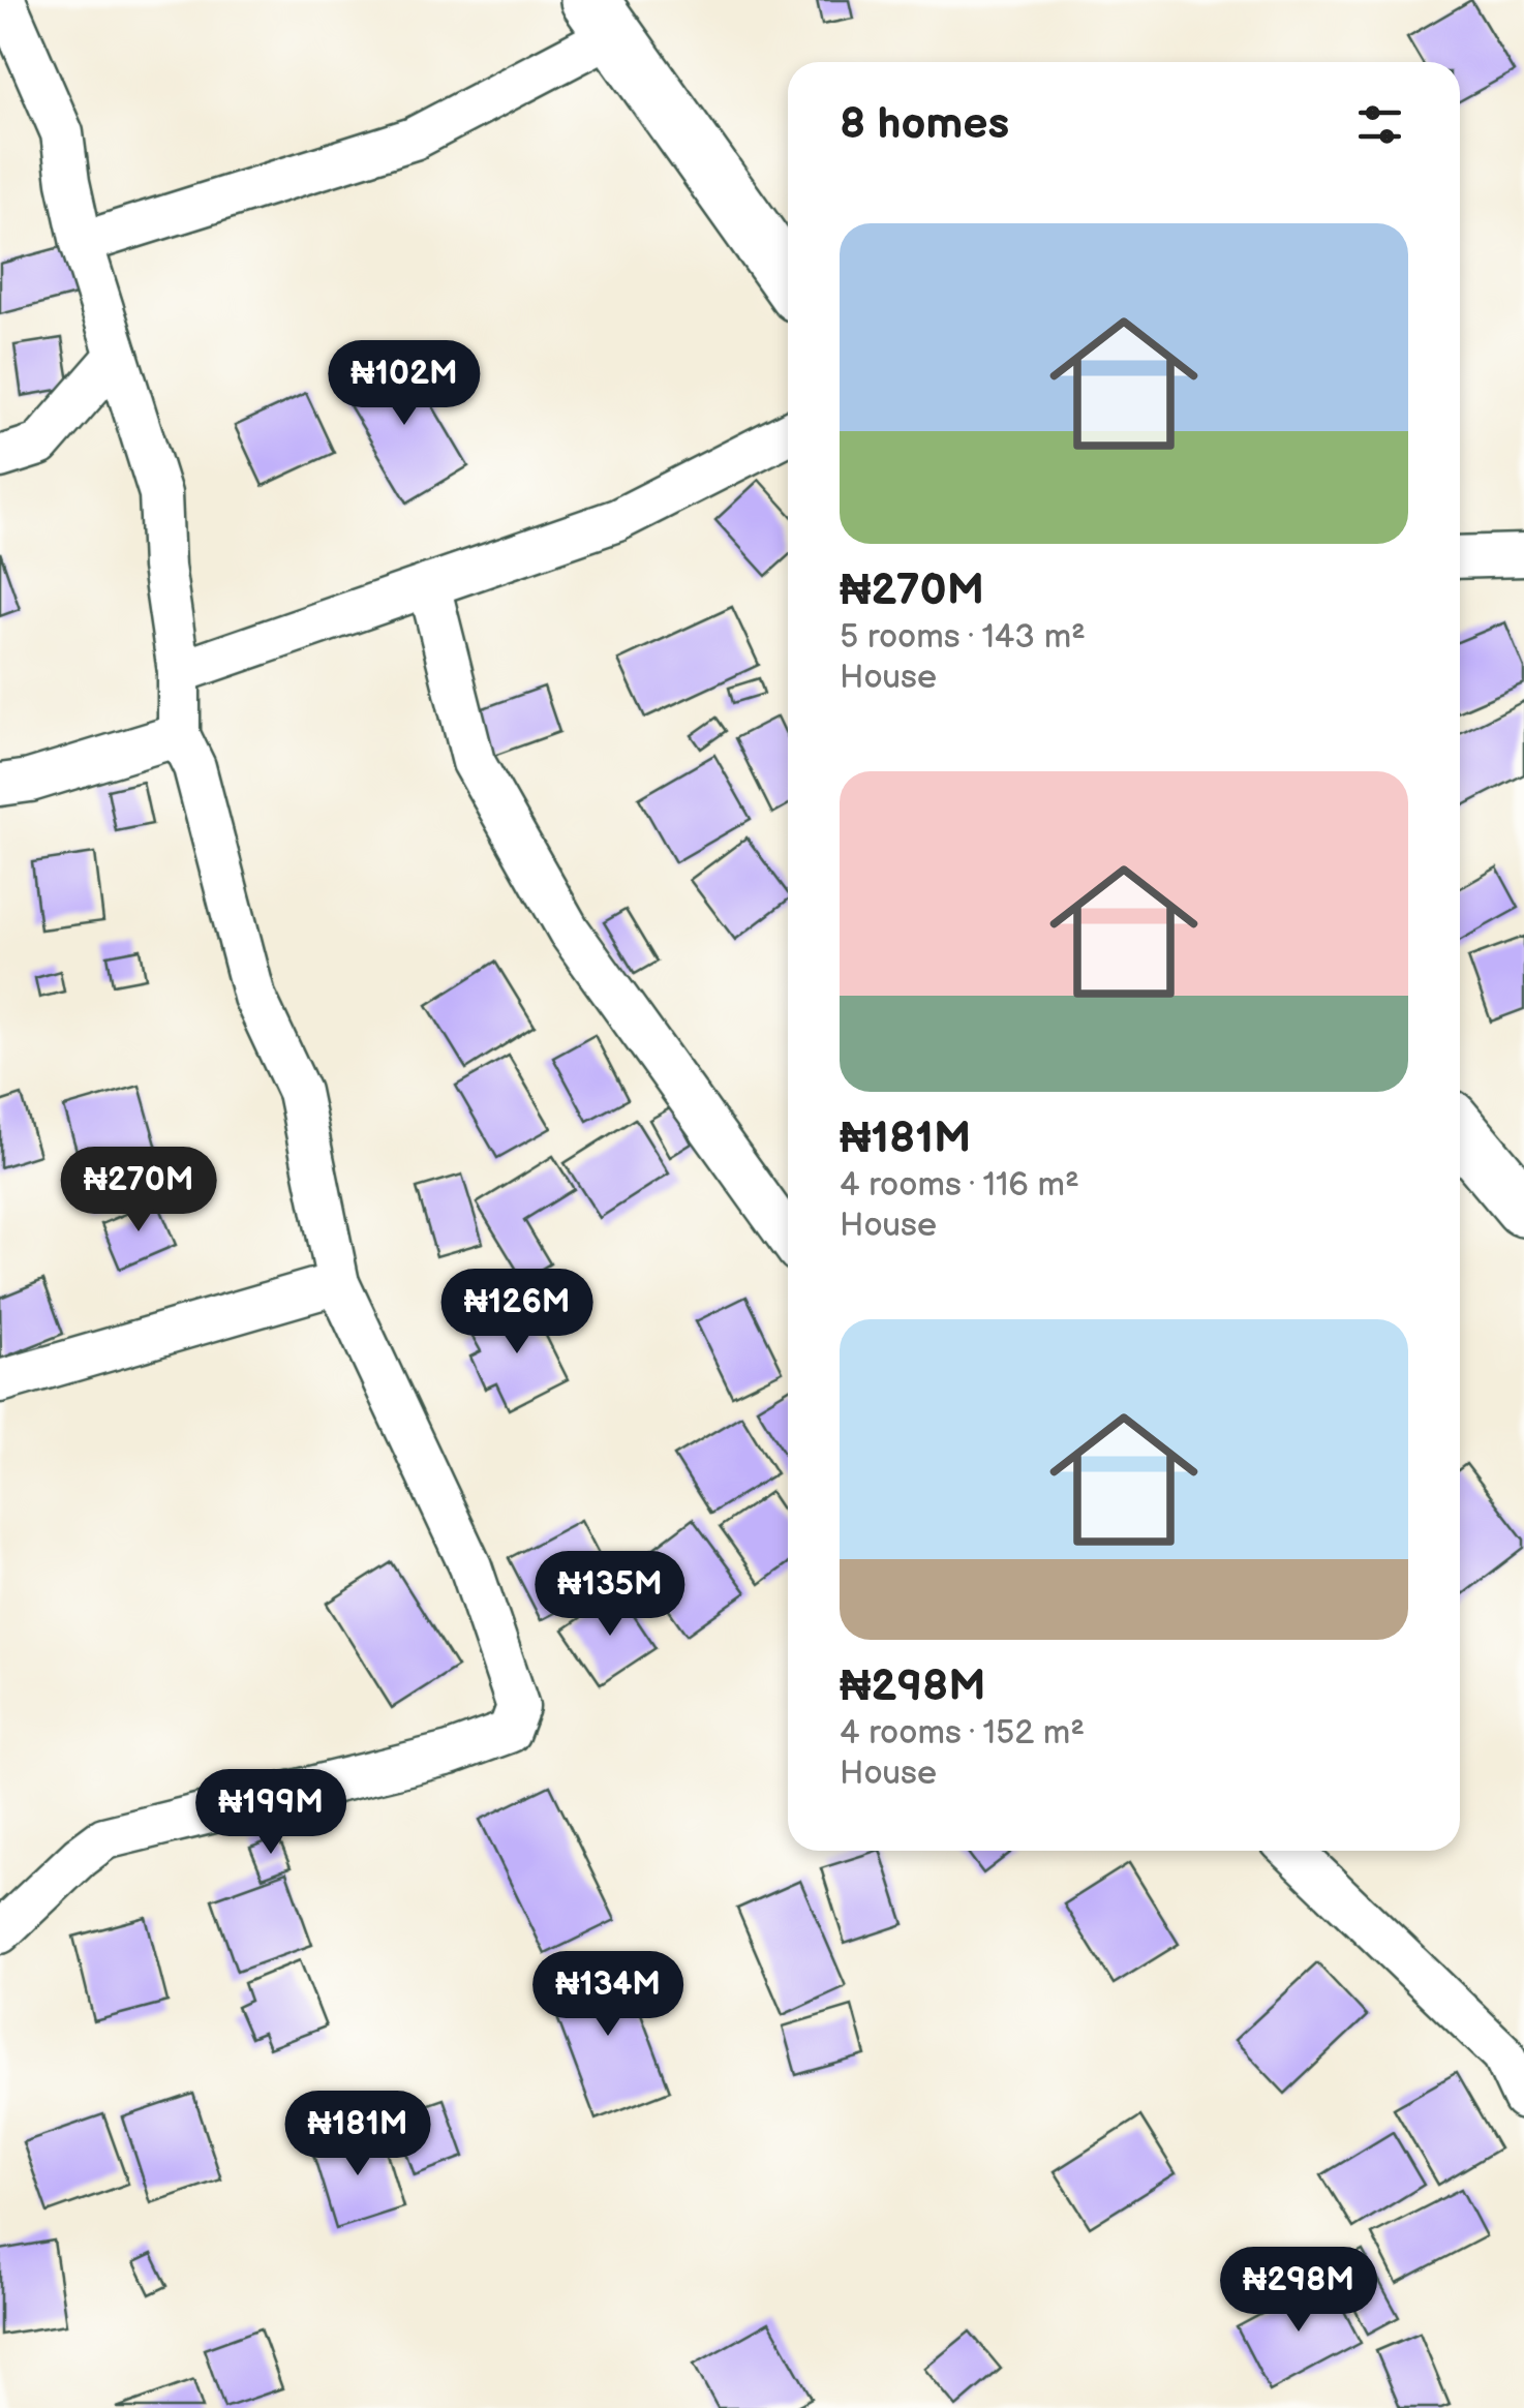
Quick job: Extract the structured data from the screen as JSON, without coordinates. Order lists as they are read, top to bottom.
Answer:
{
  "page": {
    "heading": "8 homes",
    "list": [
      {
        "name": "₦270M",
        "note": "5 rooms · 143 m² · House"
      },
      {
        "name": "₦181M",
        "note": "4 rooms · 116 m² · House"
      },
      {
        "name": "₦298M",
        "note": "4 rooms · 152 m² · House"
      }
    ],
    "price": [
      "₦102M",
      "₦270M",
      "₦126M",
      "₦135M",
      "₦199M",
      "₦134M",
      "₦181M",
      "₦298M"
    ]
  }
}
